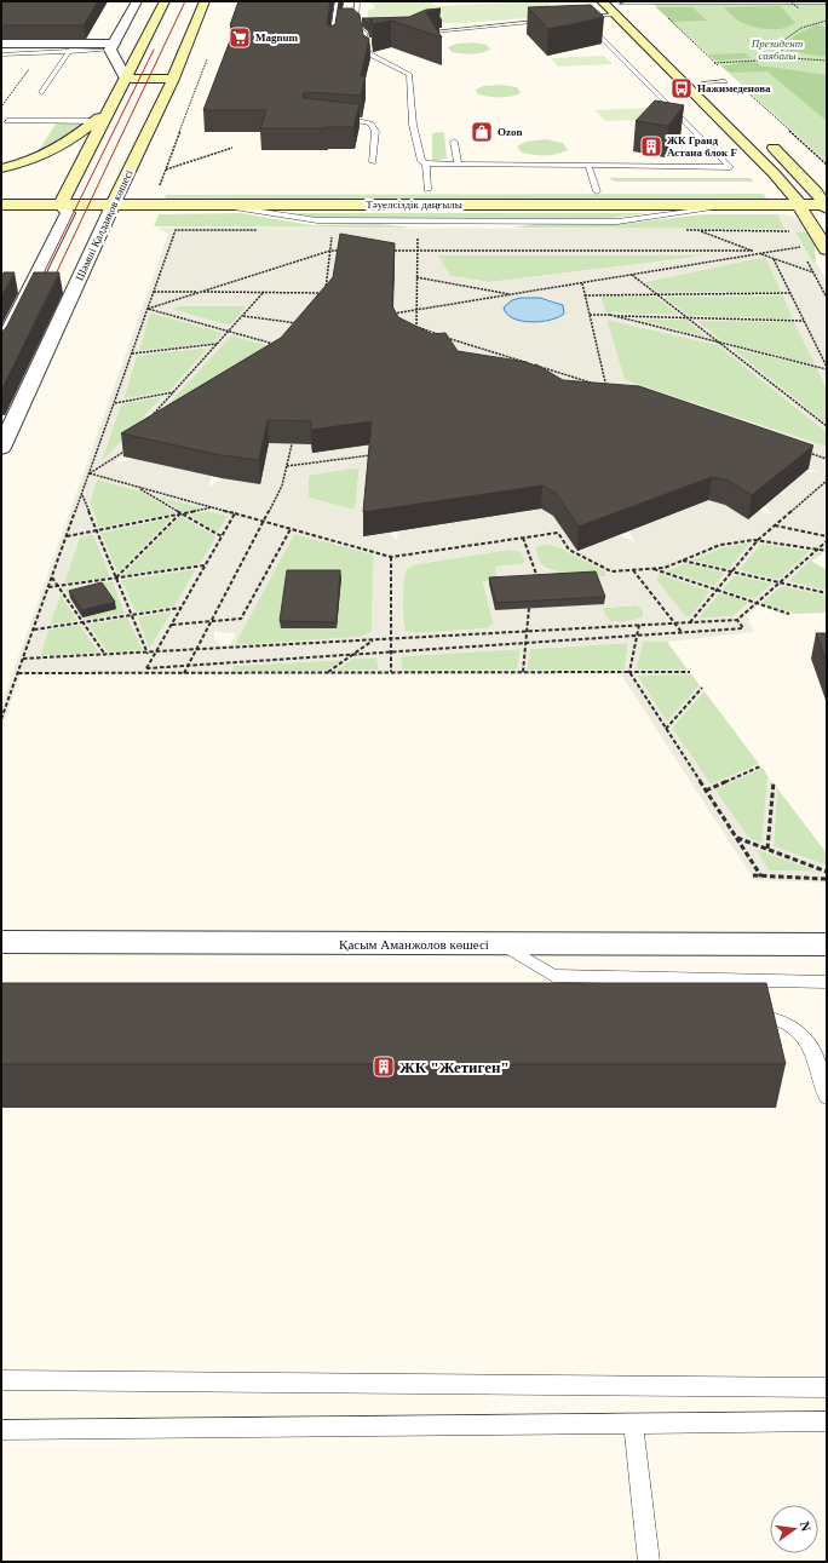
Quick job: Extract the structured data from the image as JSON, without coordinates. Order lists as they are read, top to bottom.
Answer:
{
  "streets": {
    "main road": ["Тәуелсіздік даңғылы", "Шәмші Қалдаяқов көшесі"],
    "street": ["Қасым Аманжолов көшесі"]
  },
  "crossings": [
    ["Тәуелсіздік даңғылы", "Шәмші Қалдаяқов көшесі"]
  ],
  "parks": ["Президент саябағы"],
  "places": {
    "supermarket": ["Magnum"],
    "bus stop": ["Нажимеденова"],
    "shop": ["Ozon"],
    "building": ["ЖК Гранд Астана блок F", "ЖК \"Жетиген\""]
  },
  "north": "right"
}
